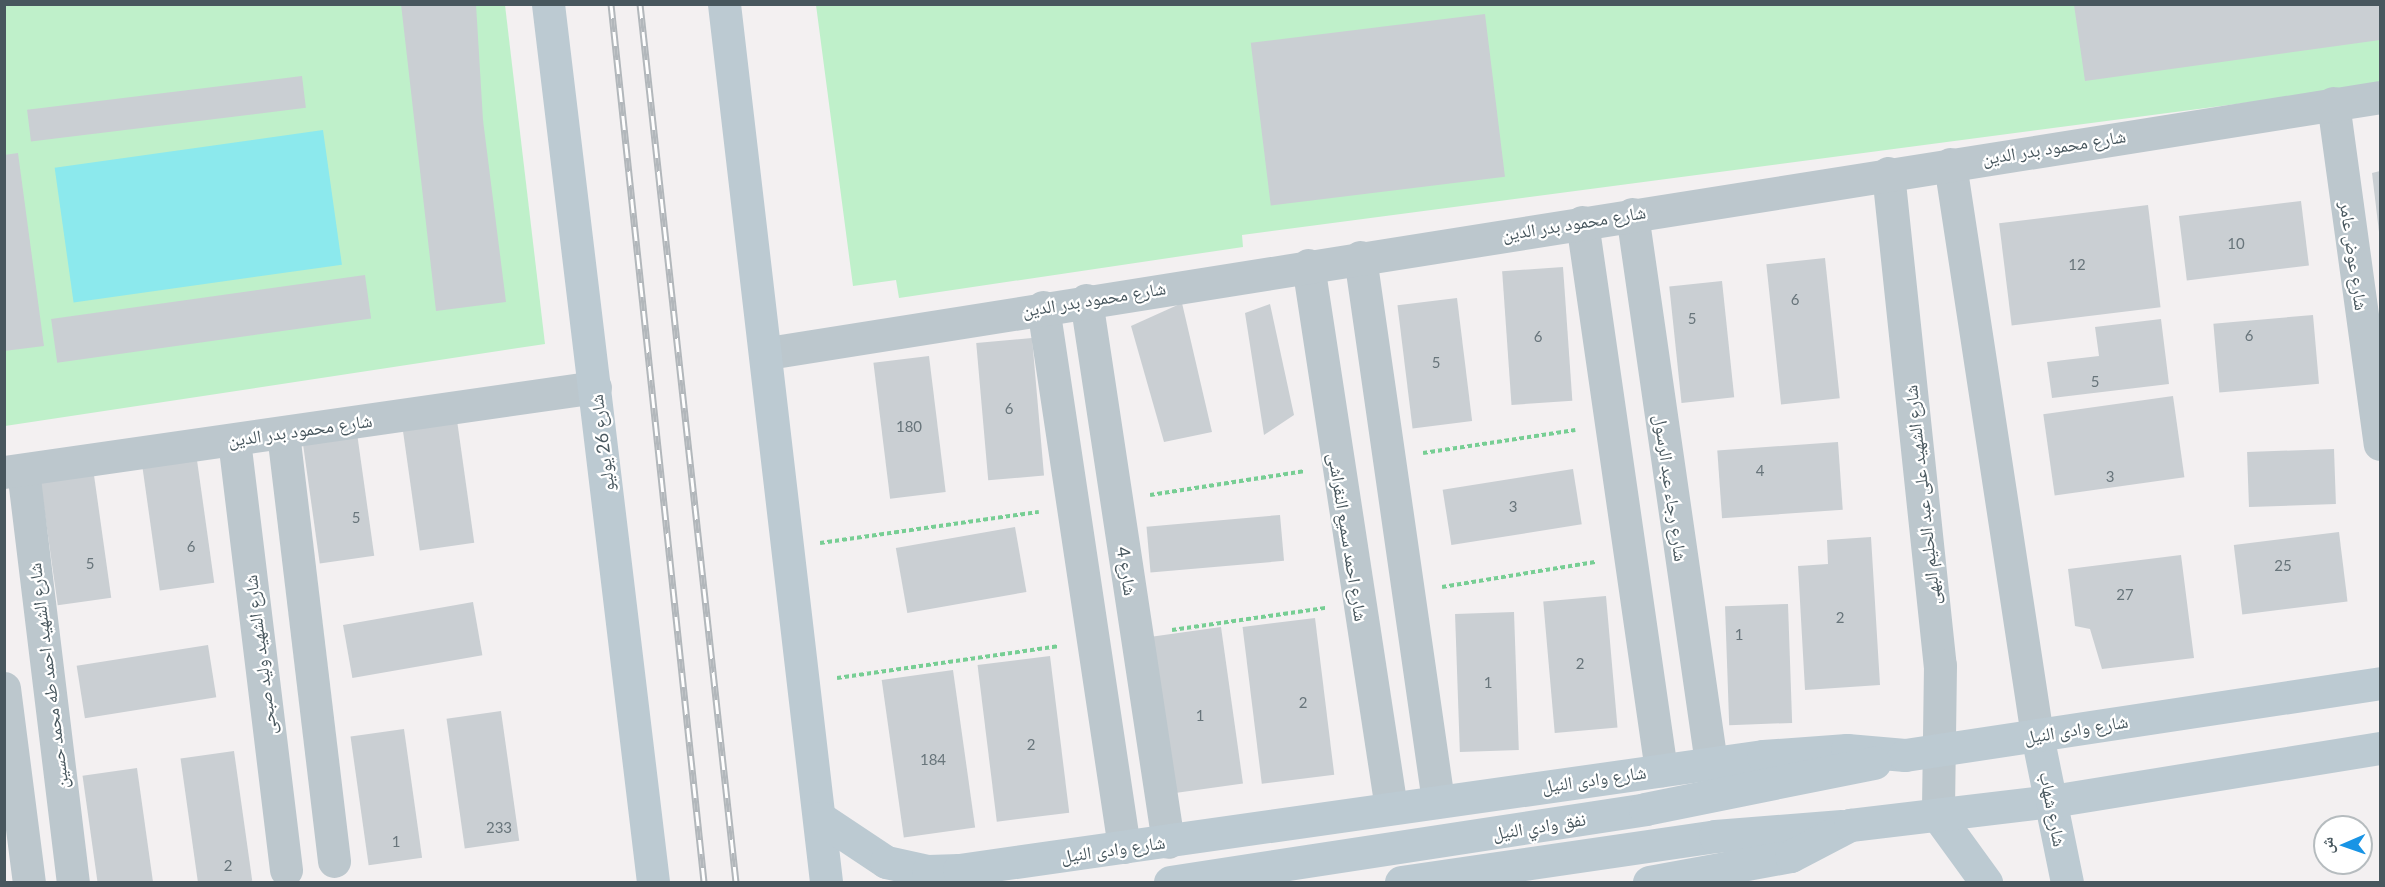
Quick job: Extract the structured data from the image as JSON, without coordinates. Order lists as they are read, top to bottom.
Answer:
{
  "streets": {
    "street": [
      "شارع محمود بدر الدين",
      "شارع عوض عامر",
      "شارع 26 يوليو",
      "شارع رجاء عبد الرسول",
      "شارع الشهيد على عبد الحليم البهى",
      "شارع احمد سميع النقراشى",
      "شارع 4",
      "شارع الشهيد وليد صبحى",
      "شارع الشهيد احمد طه محمد حسين",
      "شارع وادى النيل",
      "شارع شهاب",
      "نفق وادي النيل"
    ]
  },
  "crossings": [
    ["شارع محمود بدر الدين", "شارع عوض عامر"],
    ["شارع محمود بدر الدين", "شارع 26 يوليو"],
    ["شارع محمود بدر الدين", "شارع رجاء عبد الرسول"],
    ["شارع محمود بدر الدين", "شارع الشهيد على عبد الحليم البهى"],
    ["شارع محمود بدر الدين", "شارع احمد سميع النقراشى"],
    ["شارع محمود بدر الدين", "شارع 4"],
    ["شارع محمود بدر الدين", "شارع الشهيد وليد صبحى"],
    ["شارع محمود بدر الدين", "شارع الشهيد احمد طه محمد حسين"],
    ["شارع رجاء عبد الرسول", "شارع وادى النيل"],
    ["شارع الشهيد على عبد الحليم البهى", "شارع وادى النيل"],
    ["شارع احمد سميع النقراشى", "شارع وادى النيل"],
    ["شارع 4", "شارع وادى النيل"],
    ["شارع وادى النيل", "شارع شهاب"],
    ["شارع وادى النيل", "نفق وادي النيل"]
  ],
  "house_numbers": [
    "10",
    "12",
    "6",
    "5",
    "6",
    "6",
    "5",
    "5",
    "6",
    "180",
    "4",
    "3",
    "3",
    "5",
    "6",
    "5",
    "25",
    "27",
    "2",
    "1",
    "2",
    "1",
    "2",
    "1",
    "2",
    "184",
    "233",
    "1",
    "2"
  ],
  "north": "left"
}
